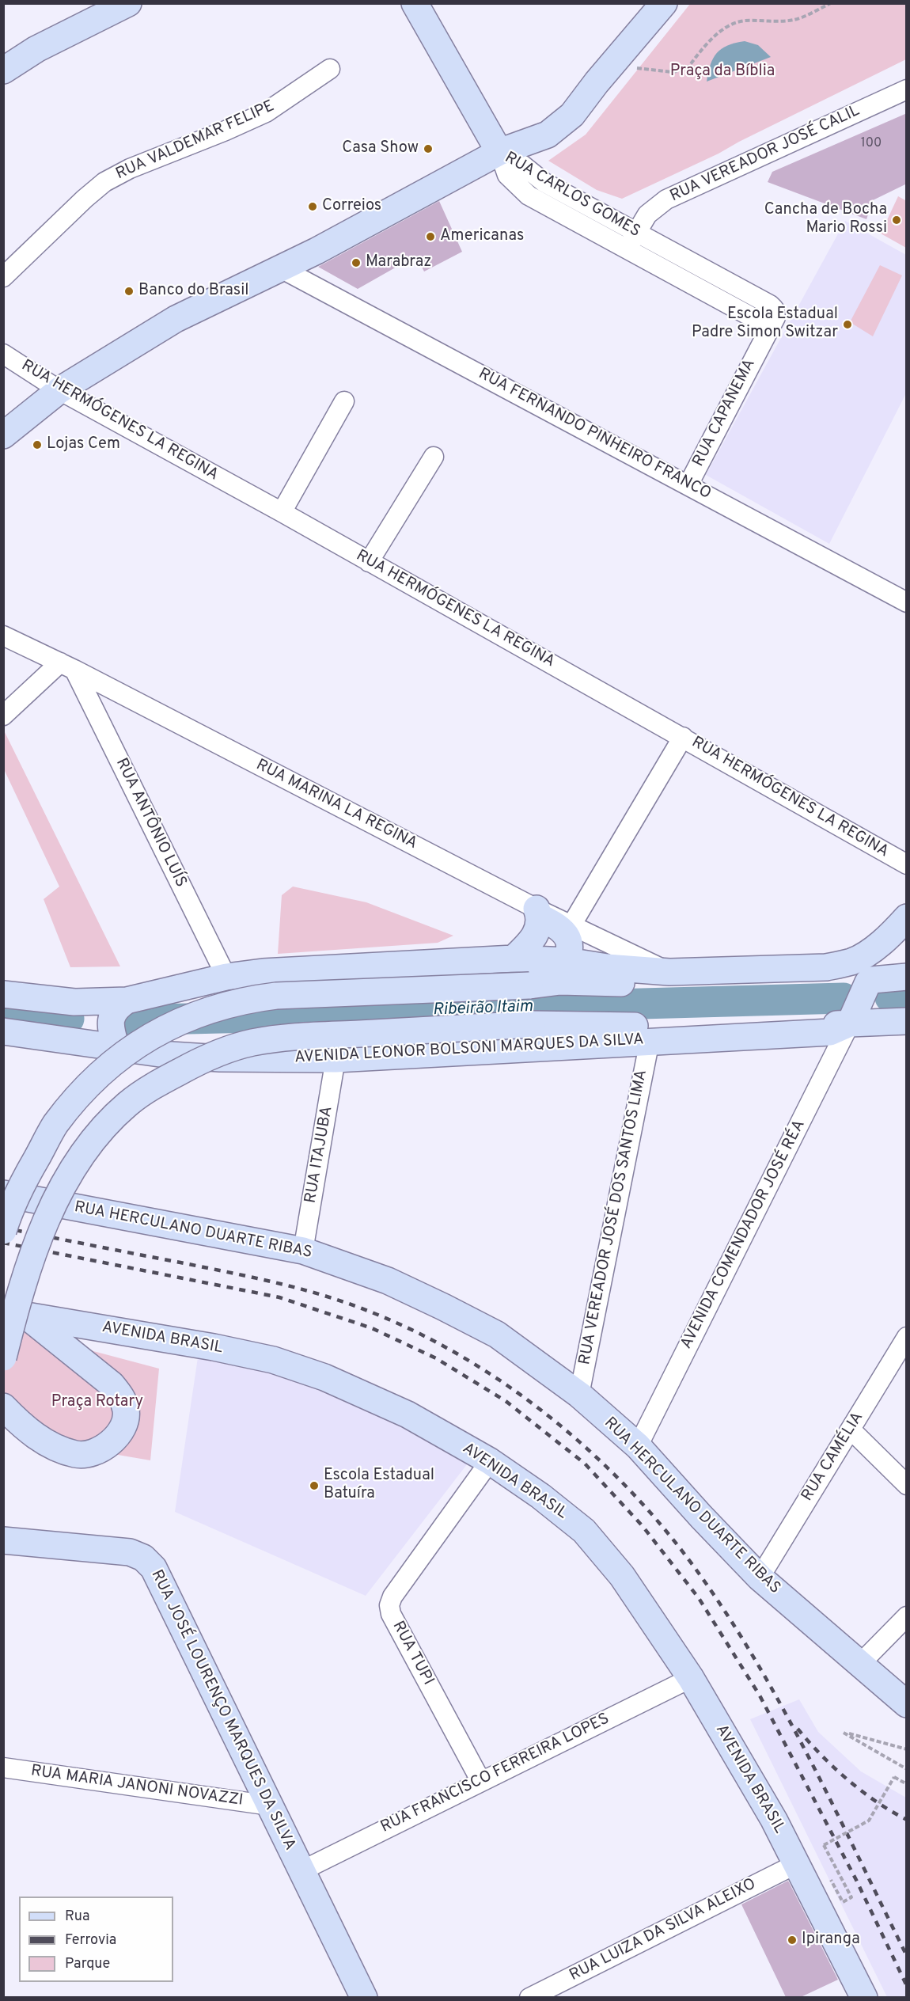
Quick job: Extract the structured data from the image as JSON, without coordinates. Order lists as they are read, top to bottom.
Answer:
{
  "streets": {
    "main road": [
      "AVENIDA LEONOR BOLSONI MARQUES DA SILVA",
      "RUA HERCULANO DUARTE RIBAS",
      "AVENIDA BRASIL",
      "RUA JOSÉ LOURENÇO MARQUES DA SILVA"
    ],
    "street": [
      "RUA VALDEMAR FELIPE",
      "RUA VEREADOR JOSÉ CALIL",
      "RUA CARLOS GOMES",
      "RUA CAPANEMA",
      "RUA HERMÓGENES LA REGINA",
      "RUA FERNANDO PINHEIRO FRANCO",
      "RUA MARINA LA REGINA",
      "RUA ANTÔNIO LUÍS",
      "RUA ITAJUBA",
      "RUA VEREADOR JOSÉ DOS SANTOS LIMA",
      "AVENIDA COMENDADOR JOSÉ RÉA",
      "RUA CAMÉLIA",
      "RUA TUPI",
      "RUA FRANCISCO FERREIRA LOPES",
      "RUA MARIA JANONI NOVAZZI",
      "RUA LUIZA DA SILVA ALEIXO"
    ]
  },
  "crossings": [
    ["RUA VEREADOR JOSÉ CALIL", "RUA CARLOS GOMES"],
    ["RUA CARLOS GOMES", "RUA CAPANEMA"],
    ["RUA CAPANEMA", "RUA FERNANDO PINHEIRO FRANCO"],
    ["RUA MARINA LA REGINA", "RUA ANTÔNIO LUÍS"],
    ["AVENIDA LEONOR BOLSONI MARQUES DA SILVA", "RUA ITAJUBA"],
    ["AVENIDA LEONOR BOLSONI MARQUES DA SILVA", "RUA VEREADOR JOSÉ DOS SANTOS LIMA"],
    ["AVENIDA LEONOR BOLSONI MARQUES DA SILVA", "AVENIDA COMENDADOR JOSÉ RÉA"],
    ["RUA ITAJUBA", "RUA HERCULANO DUARTE RIBAS"],
    ["RUA VEREADOR JOSÉ DOS SANTOS LIMA", "RUA HERCULANO DUARTE RIBAS"],
    ["RUA HERCULANO DUARTE RIBAS", "AVENIDA COMENDADOR JOSÉ RÉA"],
    ["RUA HERCULANO DUARTE RIBAS", "RUA CAMÉLIA"],
    ["AVENIDA BRASIL", "RUA TUPI"],
    ["AVENIDA BRASIL", "RUA FRANCISCO FERREIRA LOPES"],
    ["AVENIDA BRASIL", "RUA LUIZA DA SILVA ALEIXO"],
    ["RUA TUPI", "RUA FRANCISCO FERREIRA LOPES"],
    ["RUA JOSÉ LOURENÇO MARQUES DA SILVA", "RUA FRANCISCO FERREIRA LOPES"],
    ["RUA JOSÉ LOURENÇO MARQUES DA SILVA", "RUA MARIA JANONI NOVAZZI"]
  ],
  "water": ["Ribeirão Itaim"],
  "parks": ["Praça da Bíblia", "Praça Rotary"],
  "places": [
    "Casa Show",
    "Correios",
    "Cancha de Bocha Mario Rossi",
    "Americanas",
    "Marabraz",
    "Banco do Brasil",
    "Escola Estadual Padre Simon Switzar",
    "Lojas Cem",
    "Escola Estadual Batuíra",
    "Ipiranga"
  ],
  "house_numbers": ["100"],
  "legend": ["Rua", "Ferrovia", "Parque"]
}
